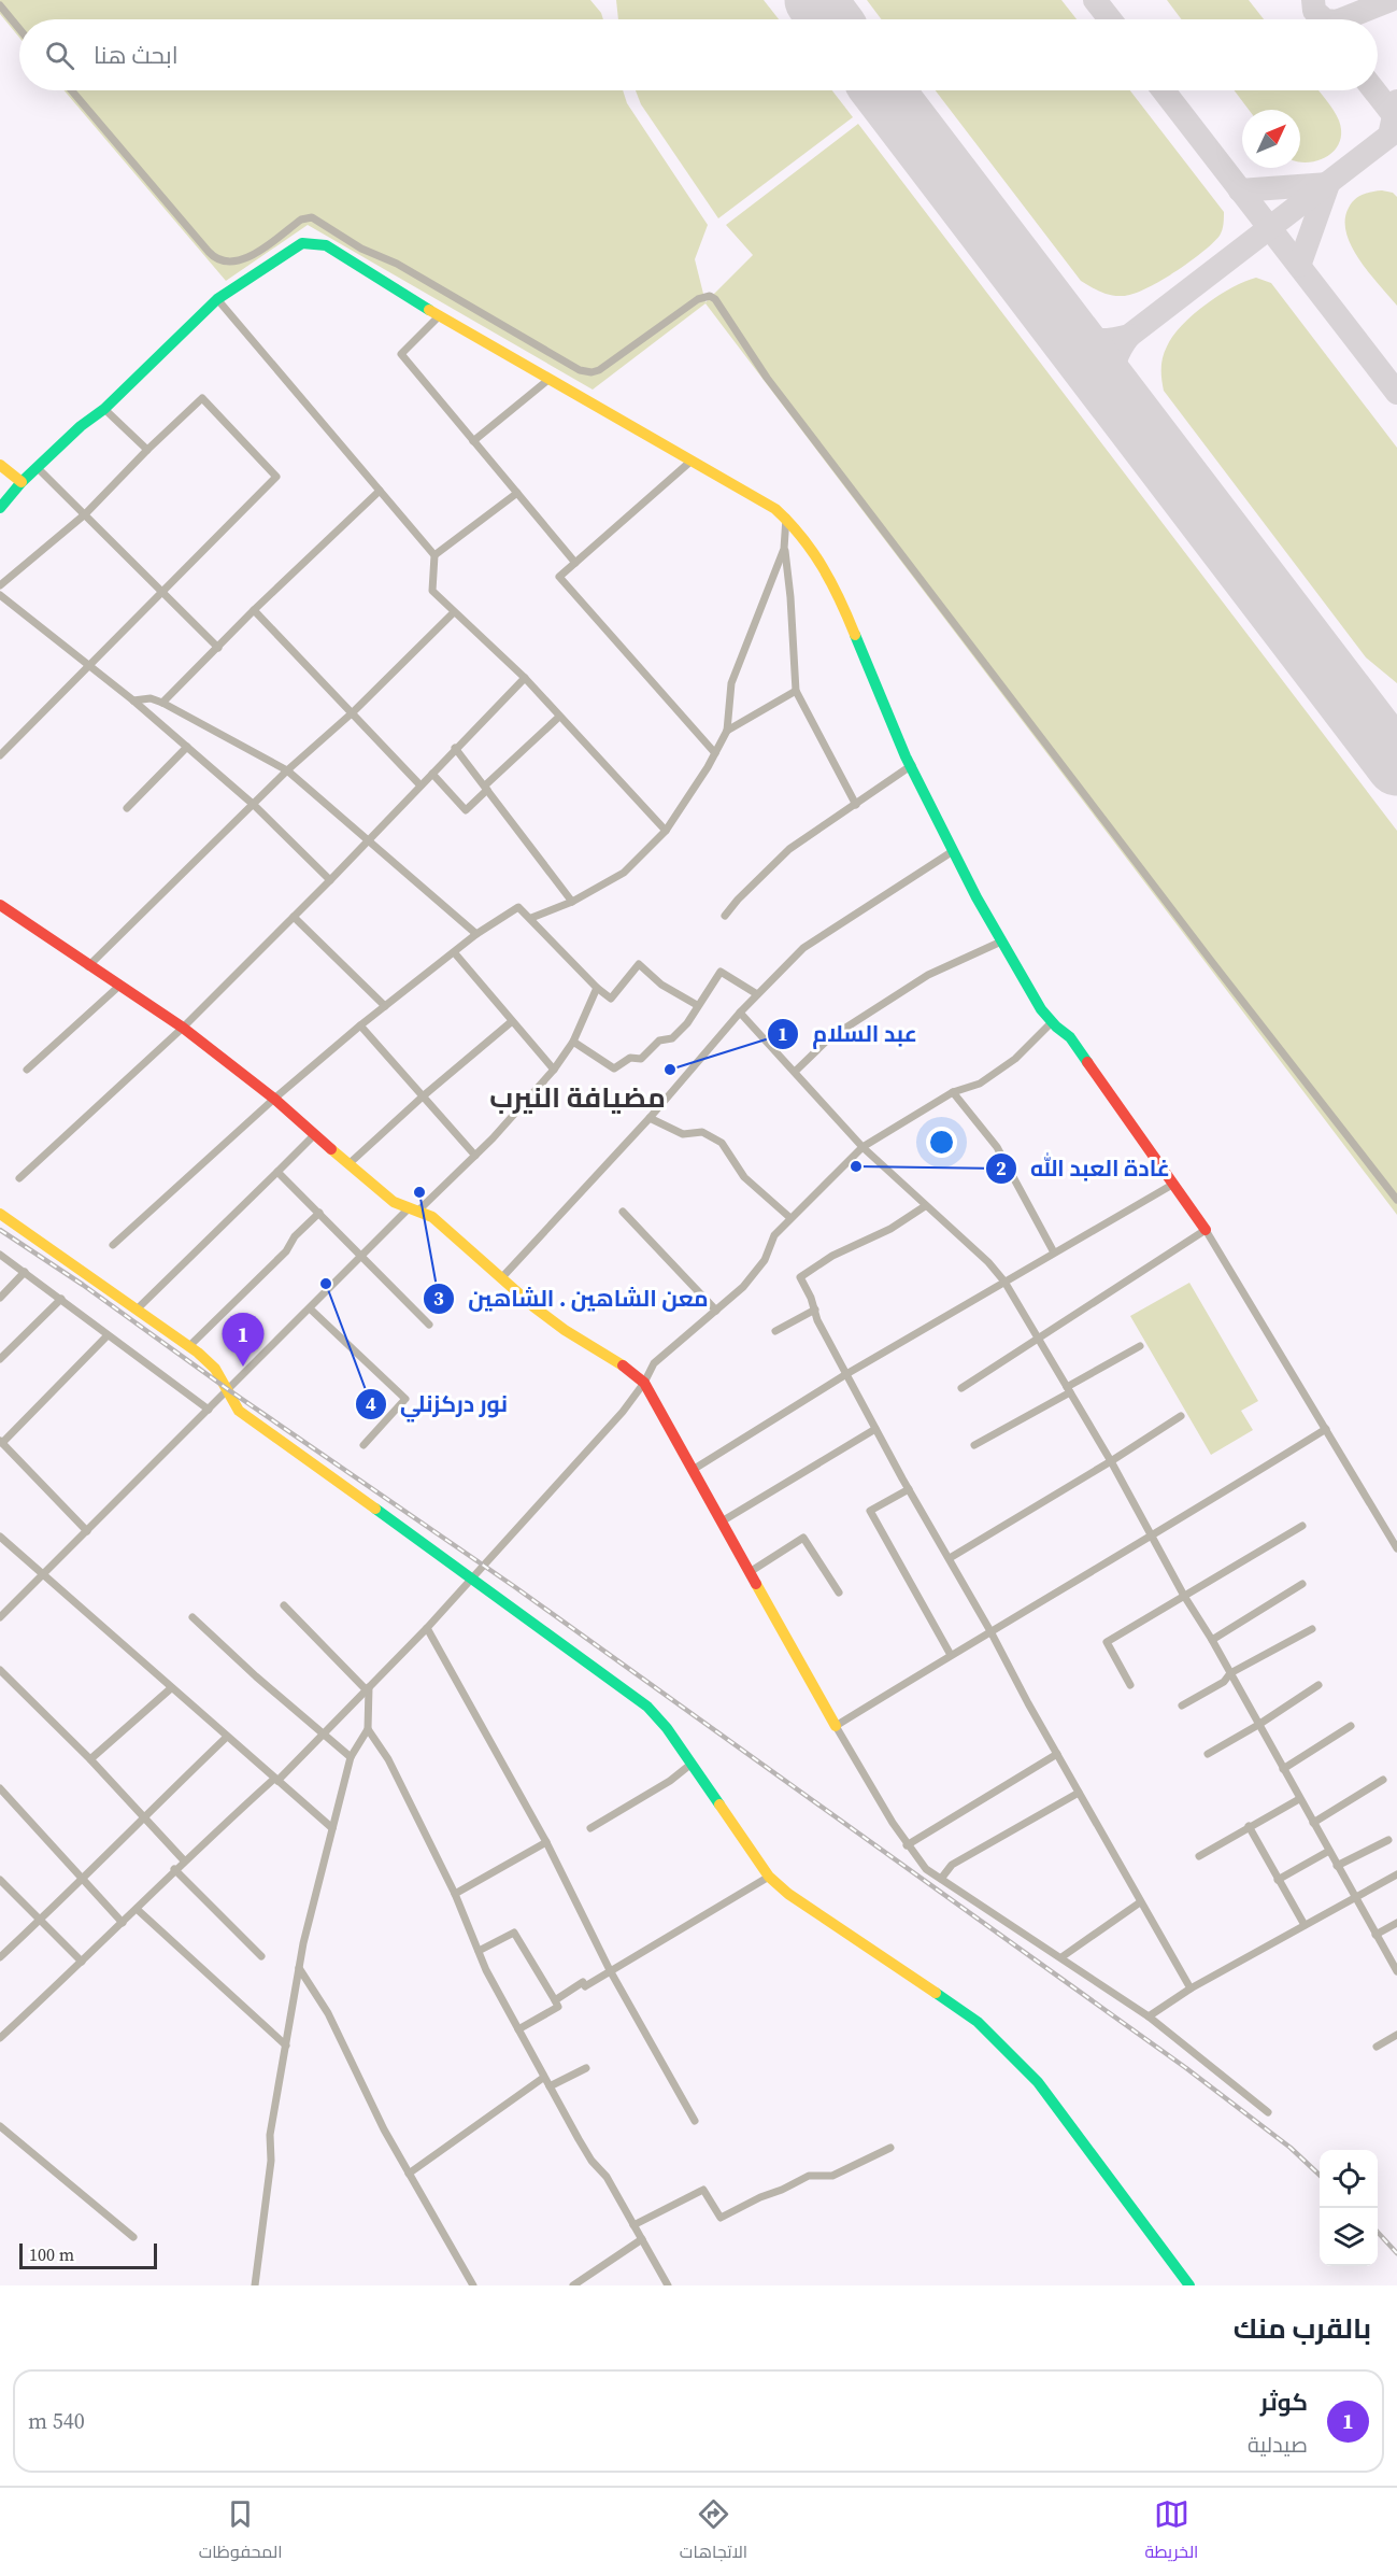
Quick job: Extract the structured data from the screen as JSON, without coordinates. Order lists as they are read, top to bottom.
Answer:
{
  "districts": ["مضيافة النيرب"],
  "places": [
    "عبد السلام",
    "غادة العبد الله",
    "معن الشاهين . الشاهين",
    "نور دركزنلي"
  ],
  "scale_bar": "100 m",
  "north": "top right",
  "page": {
    "search": "ابحث هنا",
    "pins": "1",
    "scale": "100 m",
    "heading": "بالقرب منك",
    "list": [
      {
        "mark": "1",
        "name": "كوثر",
        "note": "صيدلية",
        "value": "540 m"
      }
    ],
    "nav": ["الخريطة", "الاتجاهات", "المحفوظات"]
  }
}
